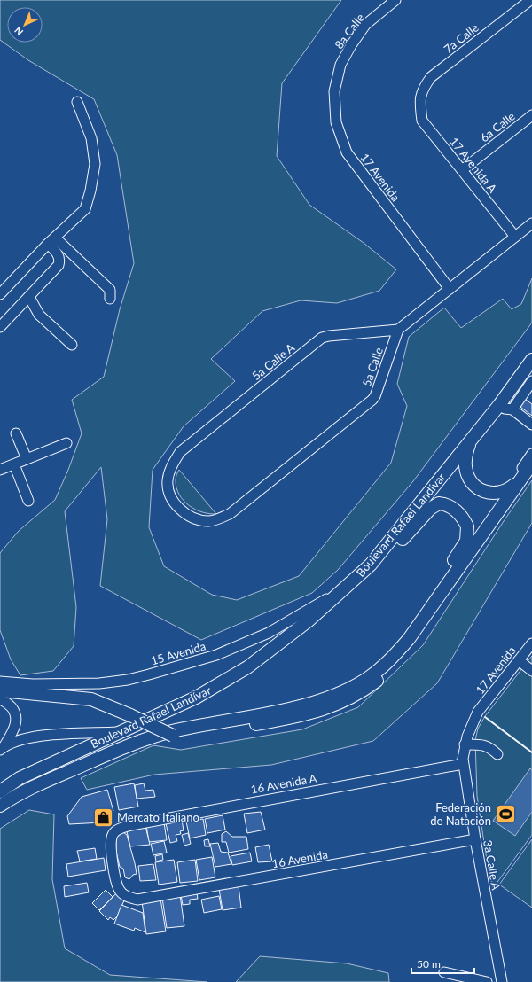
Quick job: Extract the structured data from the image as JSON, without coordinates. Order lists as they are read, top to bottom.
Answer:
{
  "streets": {
    "main road": ["Boulevard Rafael Landívar"],
    "street": [
      "8a Calle",
      "7a Calle",
      "6a Calle",
      "17 Avenida A",
      "17 Avenida",
      "5a Calle A",
      "5a Calle",
      "15 Avenida",
      "16 Avenida A",
      "16 Avenida",
      "3a Calle A"
    ]
  },
  "crossings": [
    ["8a Calle", "17 Avenida"],
    ["7a Calle", "17 Avenida A"],
    ["6a Calle", "17 Avenida A"],
    ["17 Avenida", "3a Calle A"],
    ["5a Calle A", "5a Calle"],
    ["Boulevard Rafael Landívar", "15 Avenida"],
    ["16 Avenida A", "16 Avenida"],
    ["16 Avenida A", "3a Calle A"],
    ["16 Avenida", "3a Calle A"]
  ],
  "places": {
    "sports": ["Federación de Natación"],
    "shop": ["Mercato Italiano"]
  },
  "scale_bar": "50 m",
  "north": "bottom left"
}
